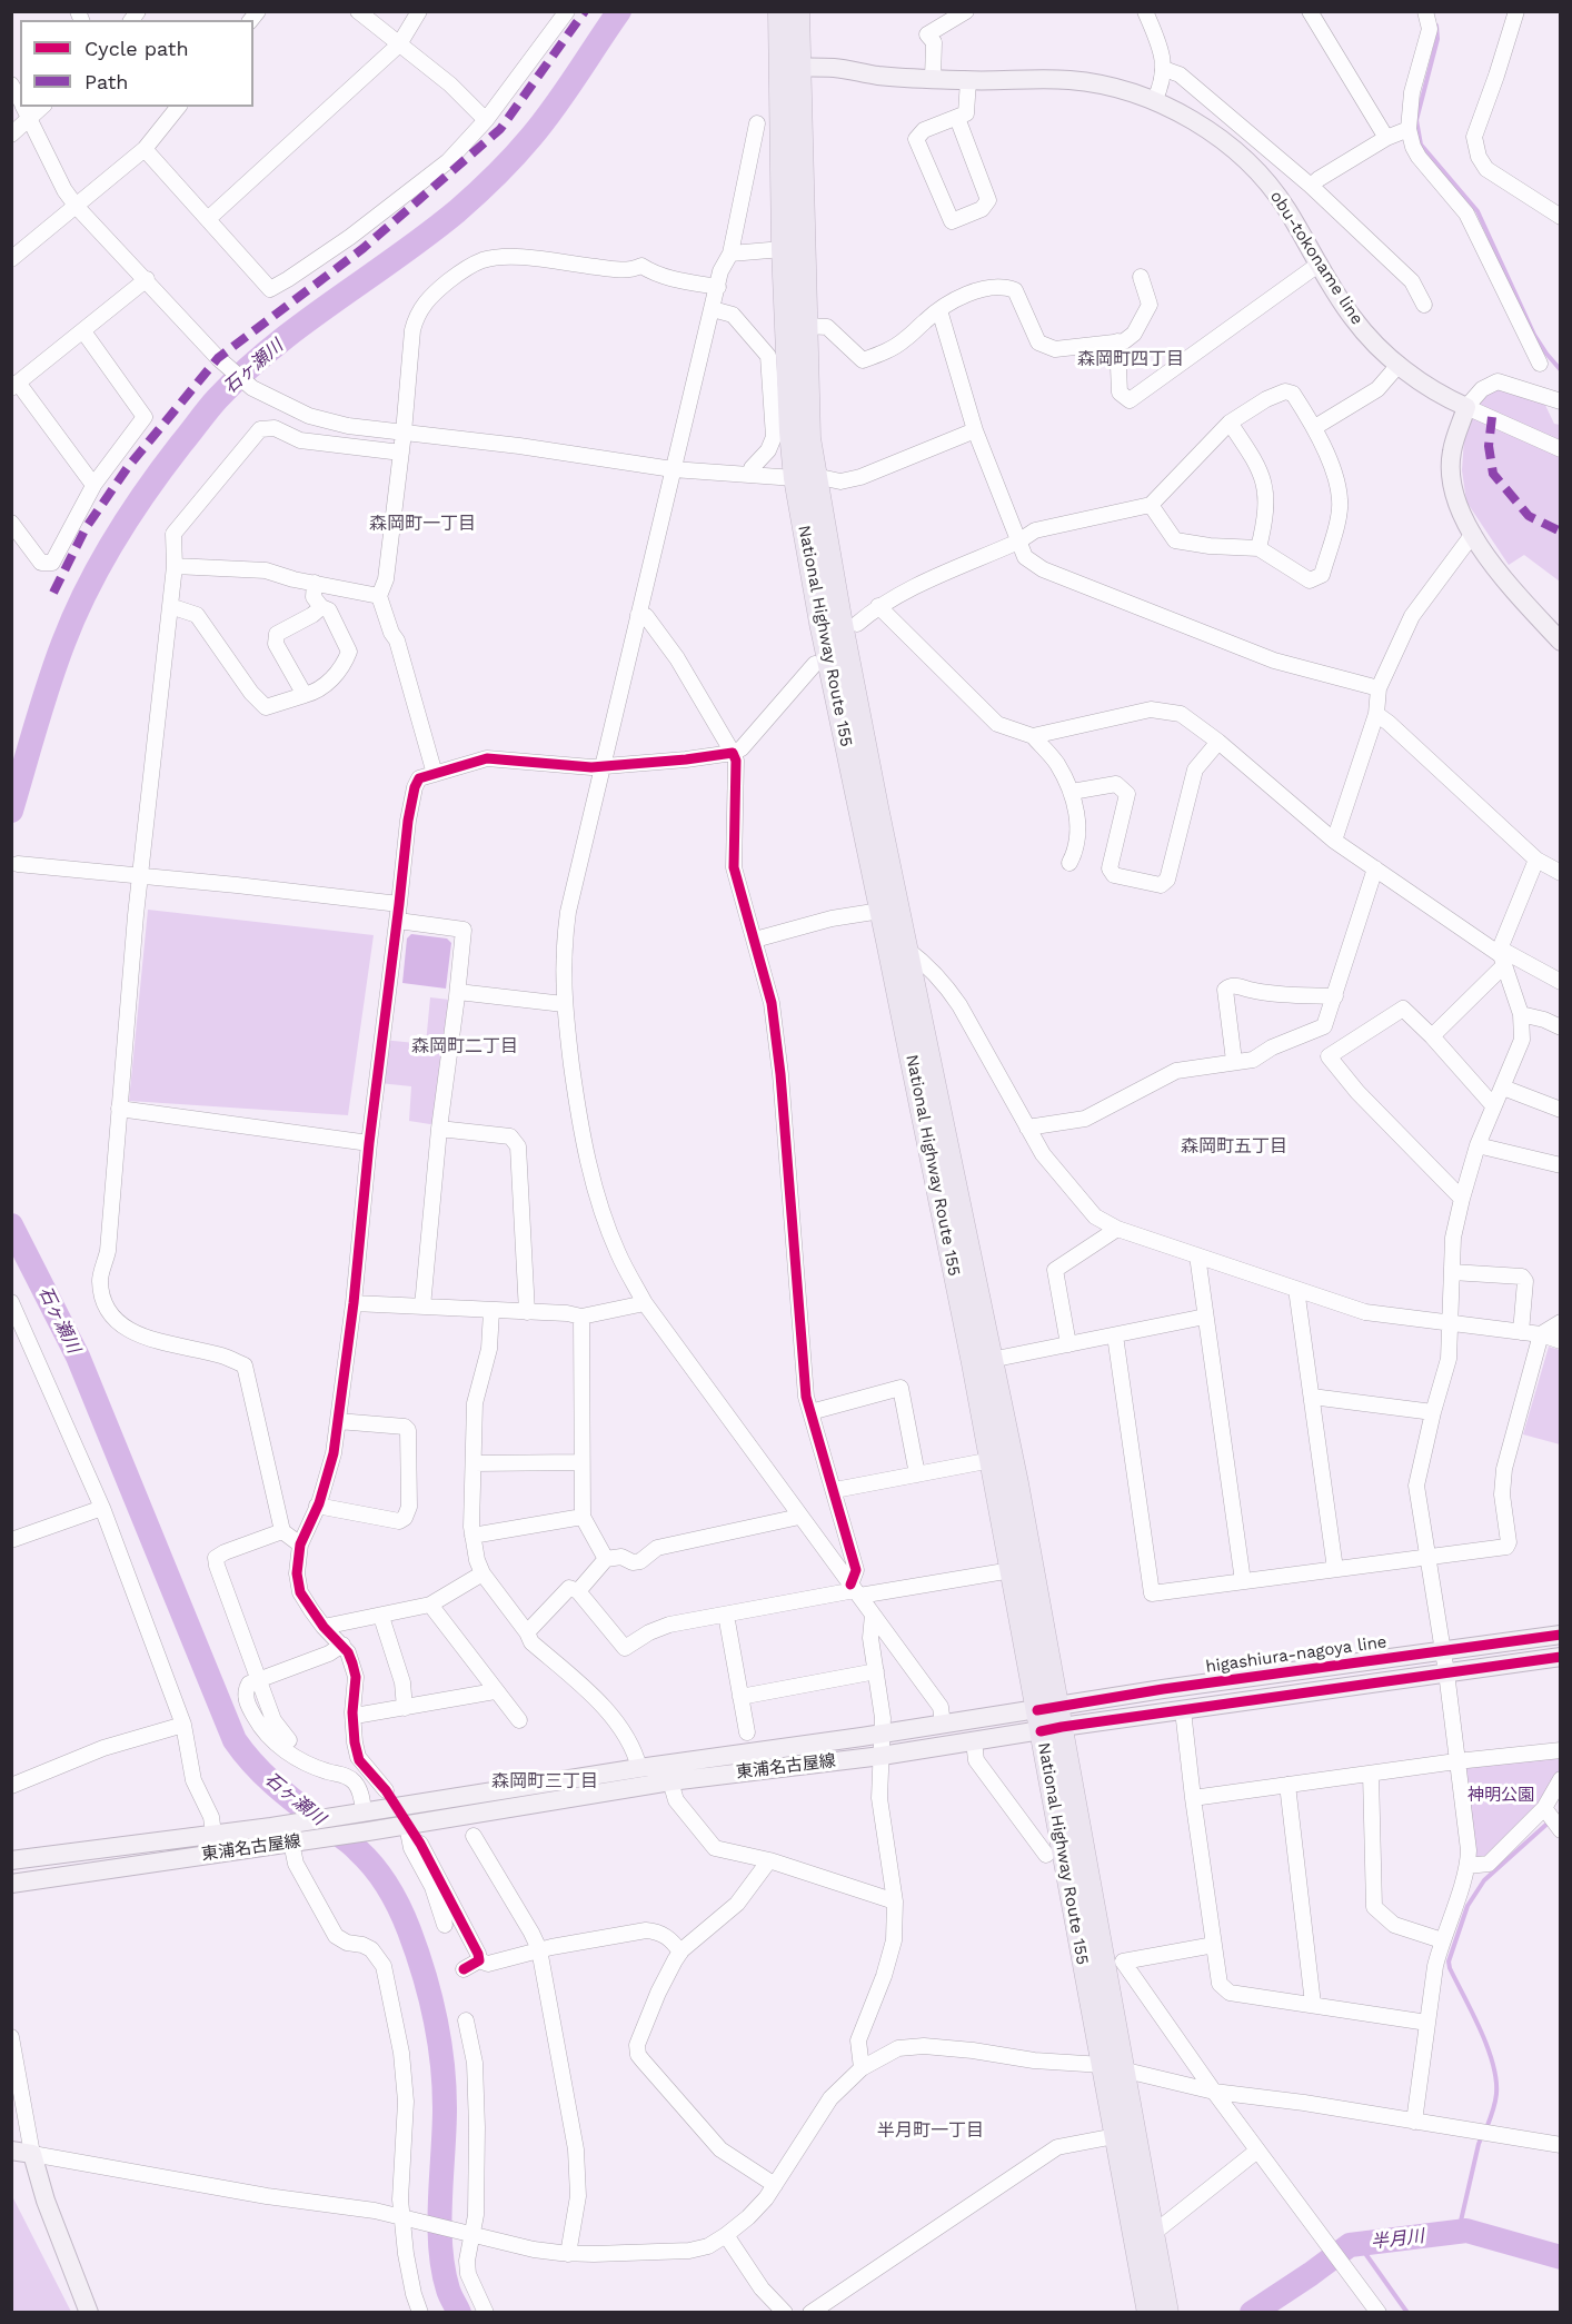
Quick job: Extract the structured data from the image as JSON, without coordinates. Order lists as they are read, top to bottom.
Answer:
{
  "streets": {
    "highway": ["National Highway Route 155"],
    "main road": ["obu-tokoname line", "higashiura-nagoya line", "東浦名古屋線"]
  },
  "crossings": [
    ["obu-tokoname line", "National Highway Route 155"],
    ["National Highway Route 155", "higashiura-nagoya line"],
    ["National Highway Route 155", "東浦名古屋線"],
    ["higashiura-nagoya line", "東浦名古屋線"]
  ],
  "districts": [
    "森岡町四丁目",
    "森岡町一丁目",
    "森岡町二丁目",
    "森岡町五丁目",
    "森岡町三丁目",
    "半月町一丁目"
  ],
  "water": ["石ヶ瀬川", "半月川"],
  "parks": ["神明公園"],
  "legend": ["Cycle path", "Path"]
}
